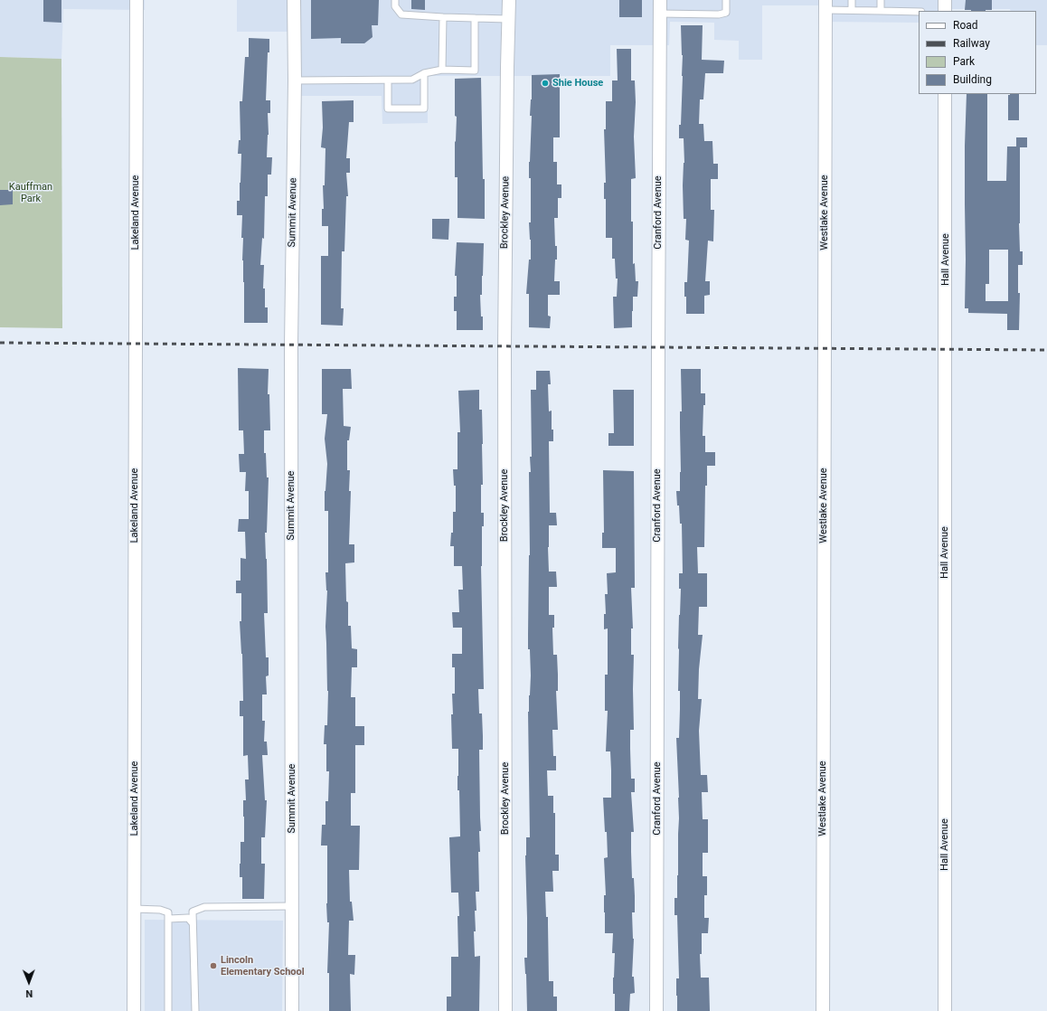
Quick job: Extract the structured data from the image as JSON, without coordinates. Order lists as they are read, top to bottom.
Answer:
{
  "streets": {
    "street": [
      "Lakeland Avenue",
      "Summit Avenue",
      "Brockley Avenue",
      "Cranford Avenue",
      "Westlake Avenue",
      "Hall Avenue"
    ]
  },
  "parks": ["Kauffman Park"],
  "places": ["Shie House", "Lincoln Elementary School"],
  "legend": [
    "Road",
    "Railway",
    "Park",
    "Building"
  ],
  "north": "bottom"
}
